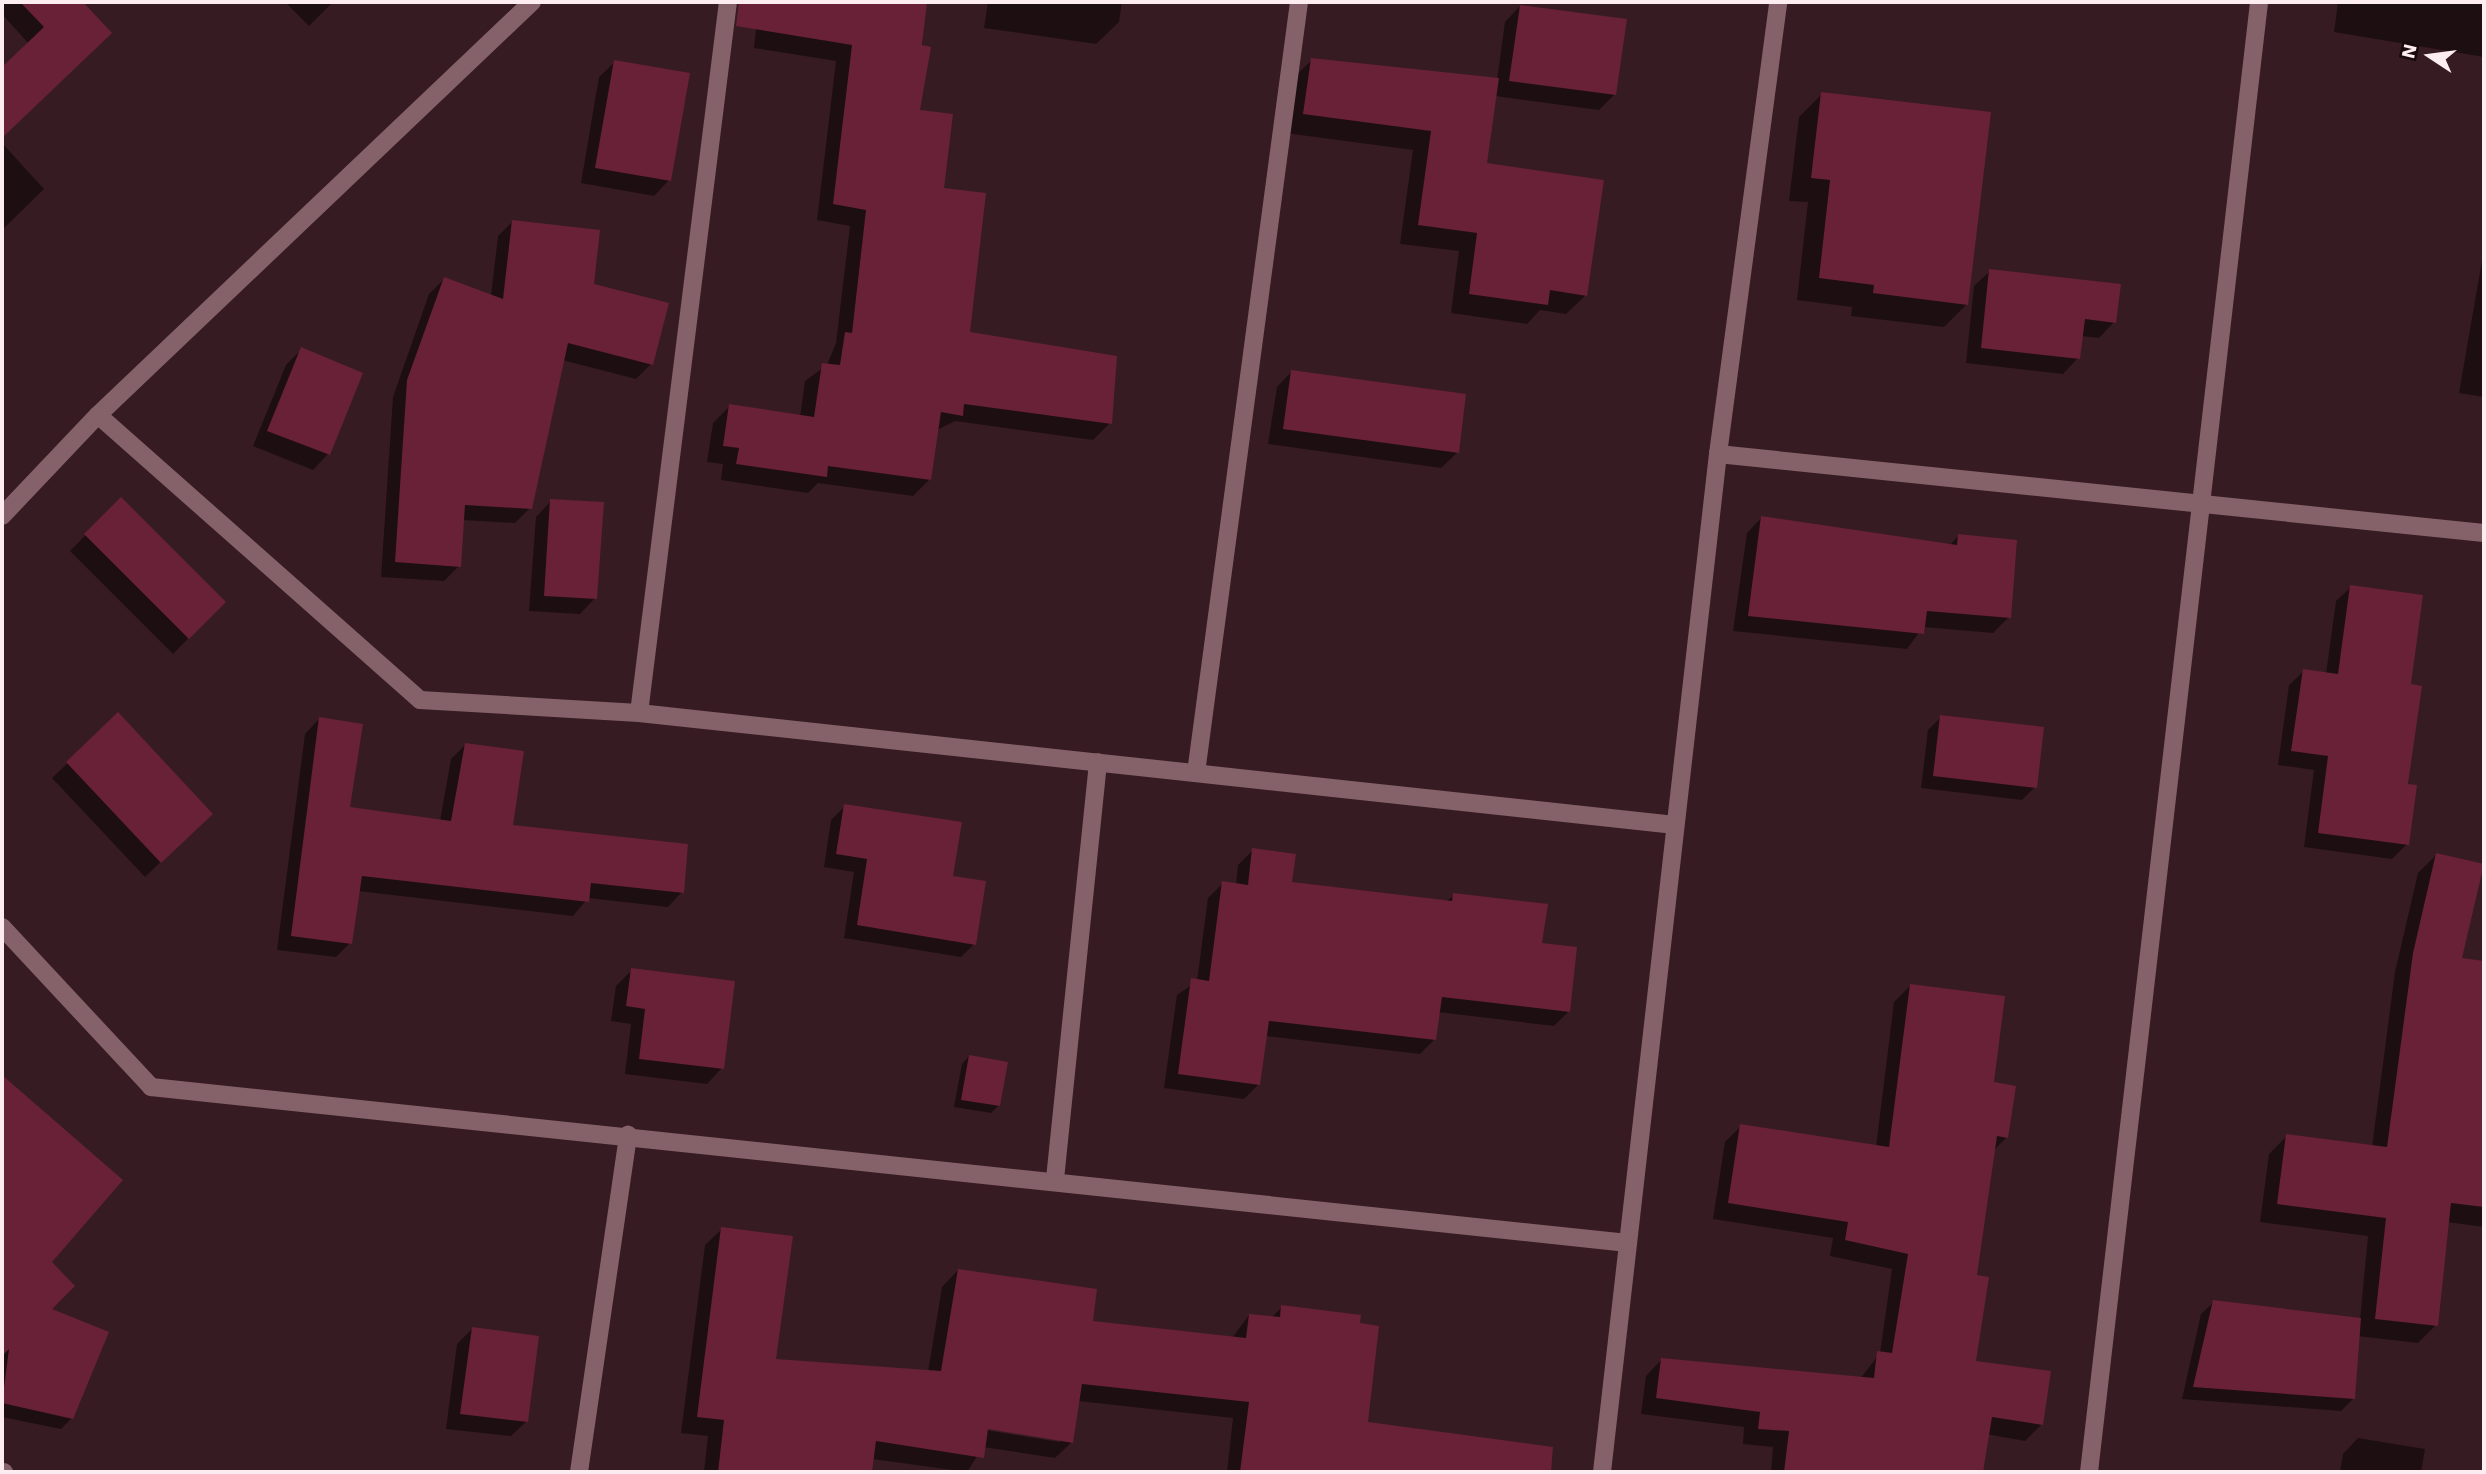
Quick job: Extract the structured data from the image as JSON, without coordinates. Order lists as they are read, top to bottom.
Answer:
{
  "north": "left"
}
